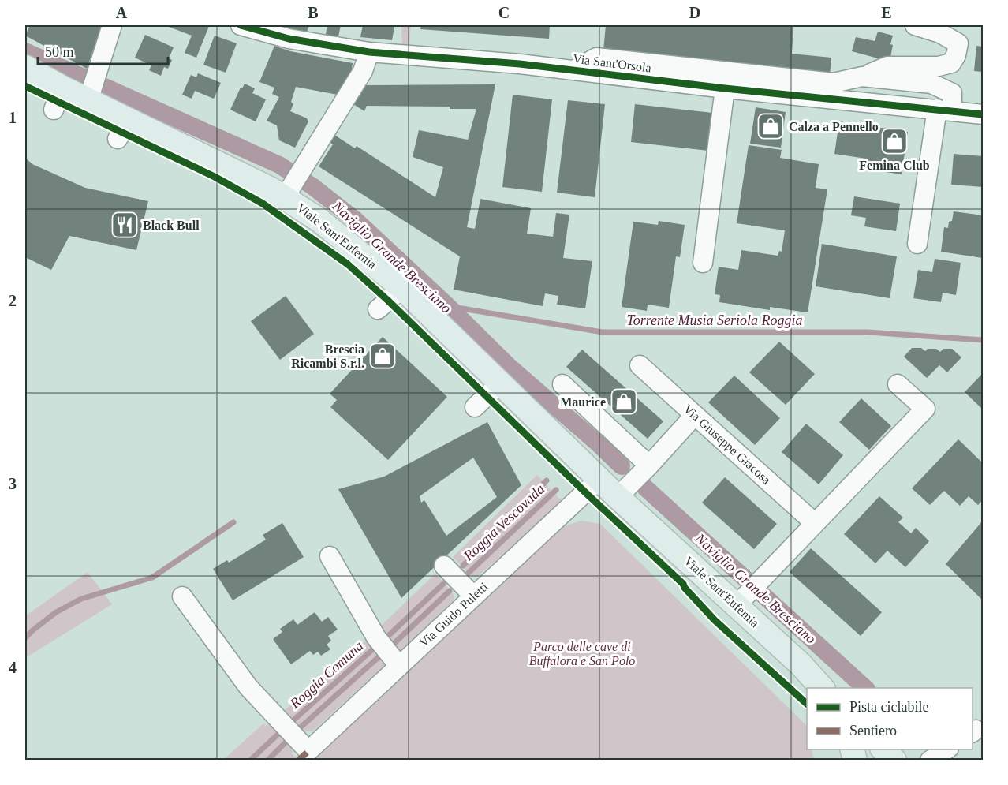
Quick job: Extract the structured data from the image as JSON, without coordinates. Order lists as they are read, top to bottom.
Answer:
{
  "streets": {
    "main road": ["Viale Sant'Eufemia"],
    "street": ["Via Sant'Orsola", "Via Giuseppe Giacosa", "Via Guido Puletti"]
  },
  "crossings": [
    ["Viale Sant'Eufemia", "Via Guido Puletti"]
  ],
  "water": [
    "Naviglio Grande Bresciano",
    "Torrente Musia Seriola Roggia",
    "Roggia Vescovada",
    "Roggia Comuna"
  ],
  "parks": ["Parco delle cave di Buffalora e San Polo"],
  "places": {
    "shop": [
      "Calza a Pennello",
      "Femina Club",
      "Brescia Ricambi S.r.l.",
      "Maurice"
    ],
    "restaurant": ["Black Bull"]
  },
  "legend": ["Pista ciclabile", "Sentiero"],
  "scale_bar": "50 m",
  "grid": {
    "columns": [
      "A",
      "B",
      "C",
      "D",
      "E"
    ],
    "rows": [
      "1",
      "2",
      "3",
      "4"
    ]
  }
}
